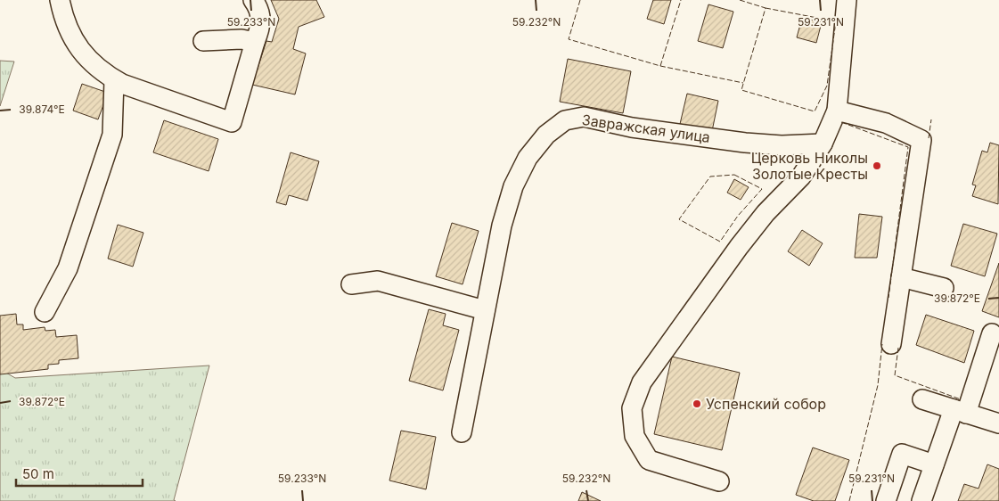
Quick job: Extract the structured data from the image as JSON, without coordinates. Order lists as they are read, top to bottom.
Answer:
{
  "streets": {
    "street": ["Завражская улица"]
  },
  "places": ["Церковь Николы Золотые Кресты", "Успенский собор"],
  "scale_bar": "50 m",
  "coordinates": [
    "59.233°N",
    "59.232°N",
    "59.231°N",
    "39.874°E",
    "39.872°E"
  ]
}
